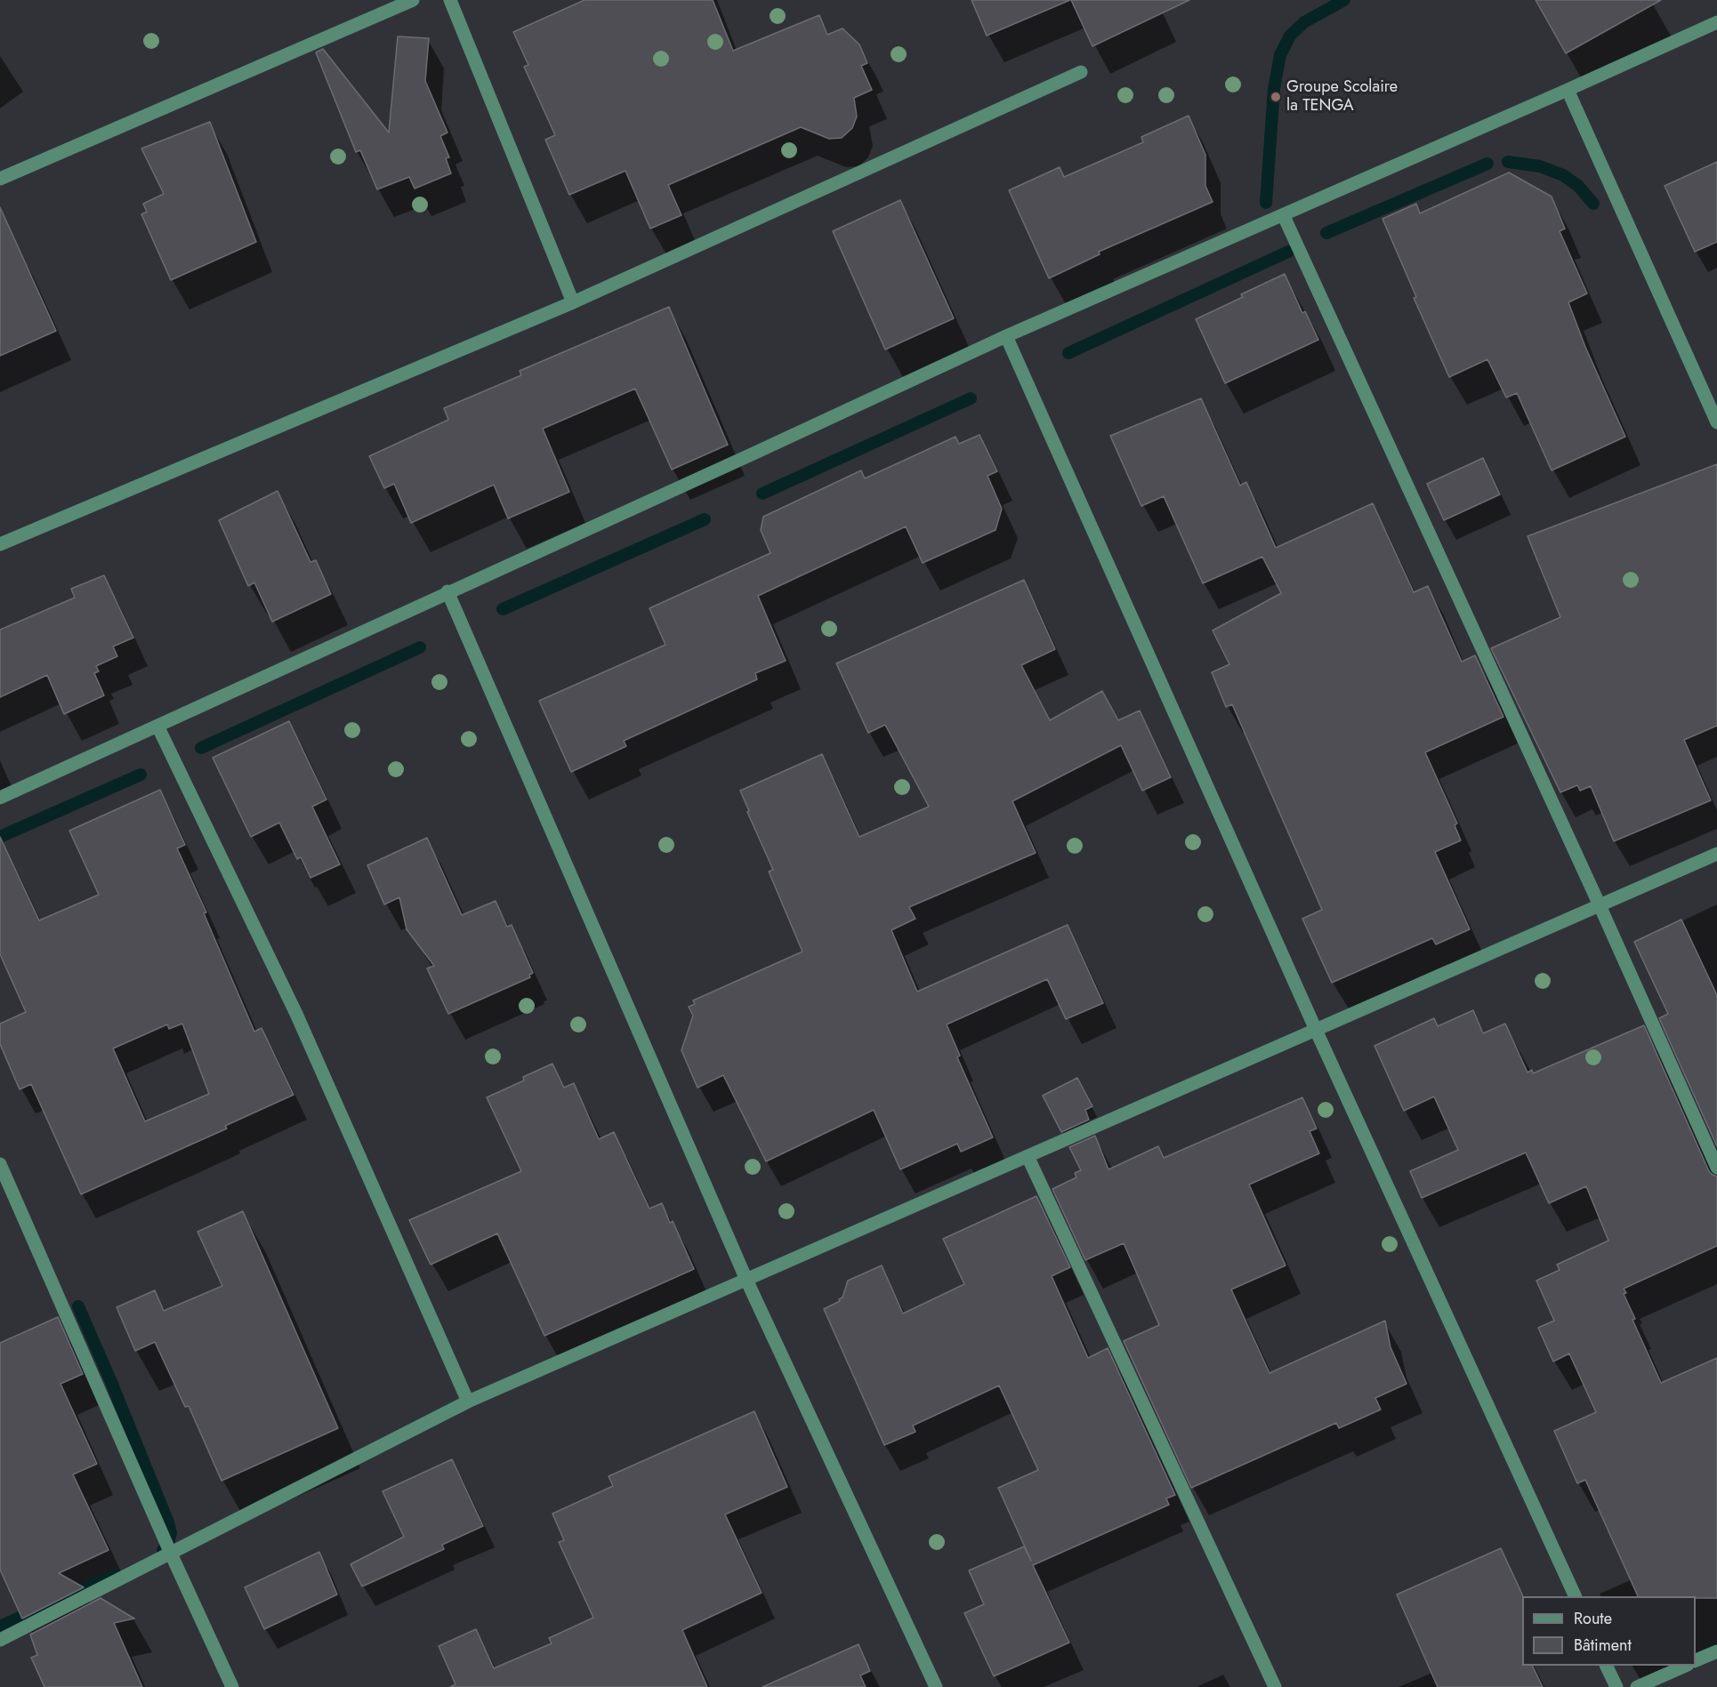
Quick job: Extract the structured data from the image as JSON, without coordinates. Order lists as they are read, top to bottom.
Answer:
{
  "places": ["Groupe Scolaire la TENGA"],
  "legend": ["Route", "Bâtiment"]
}
